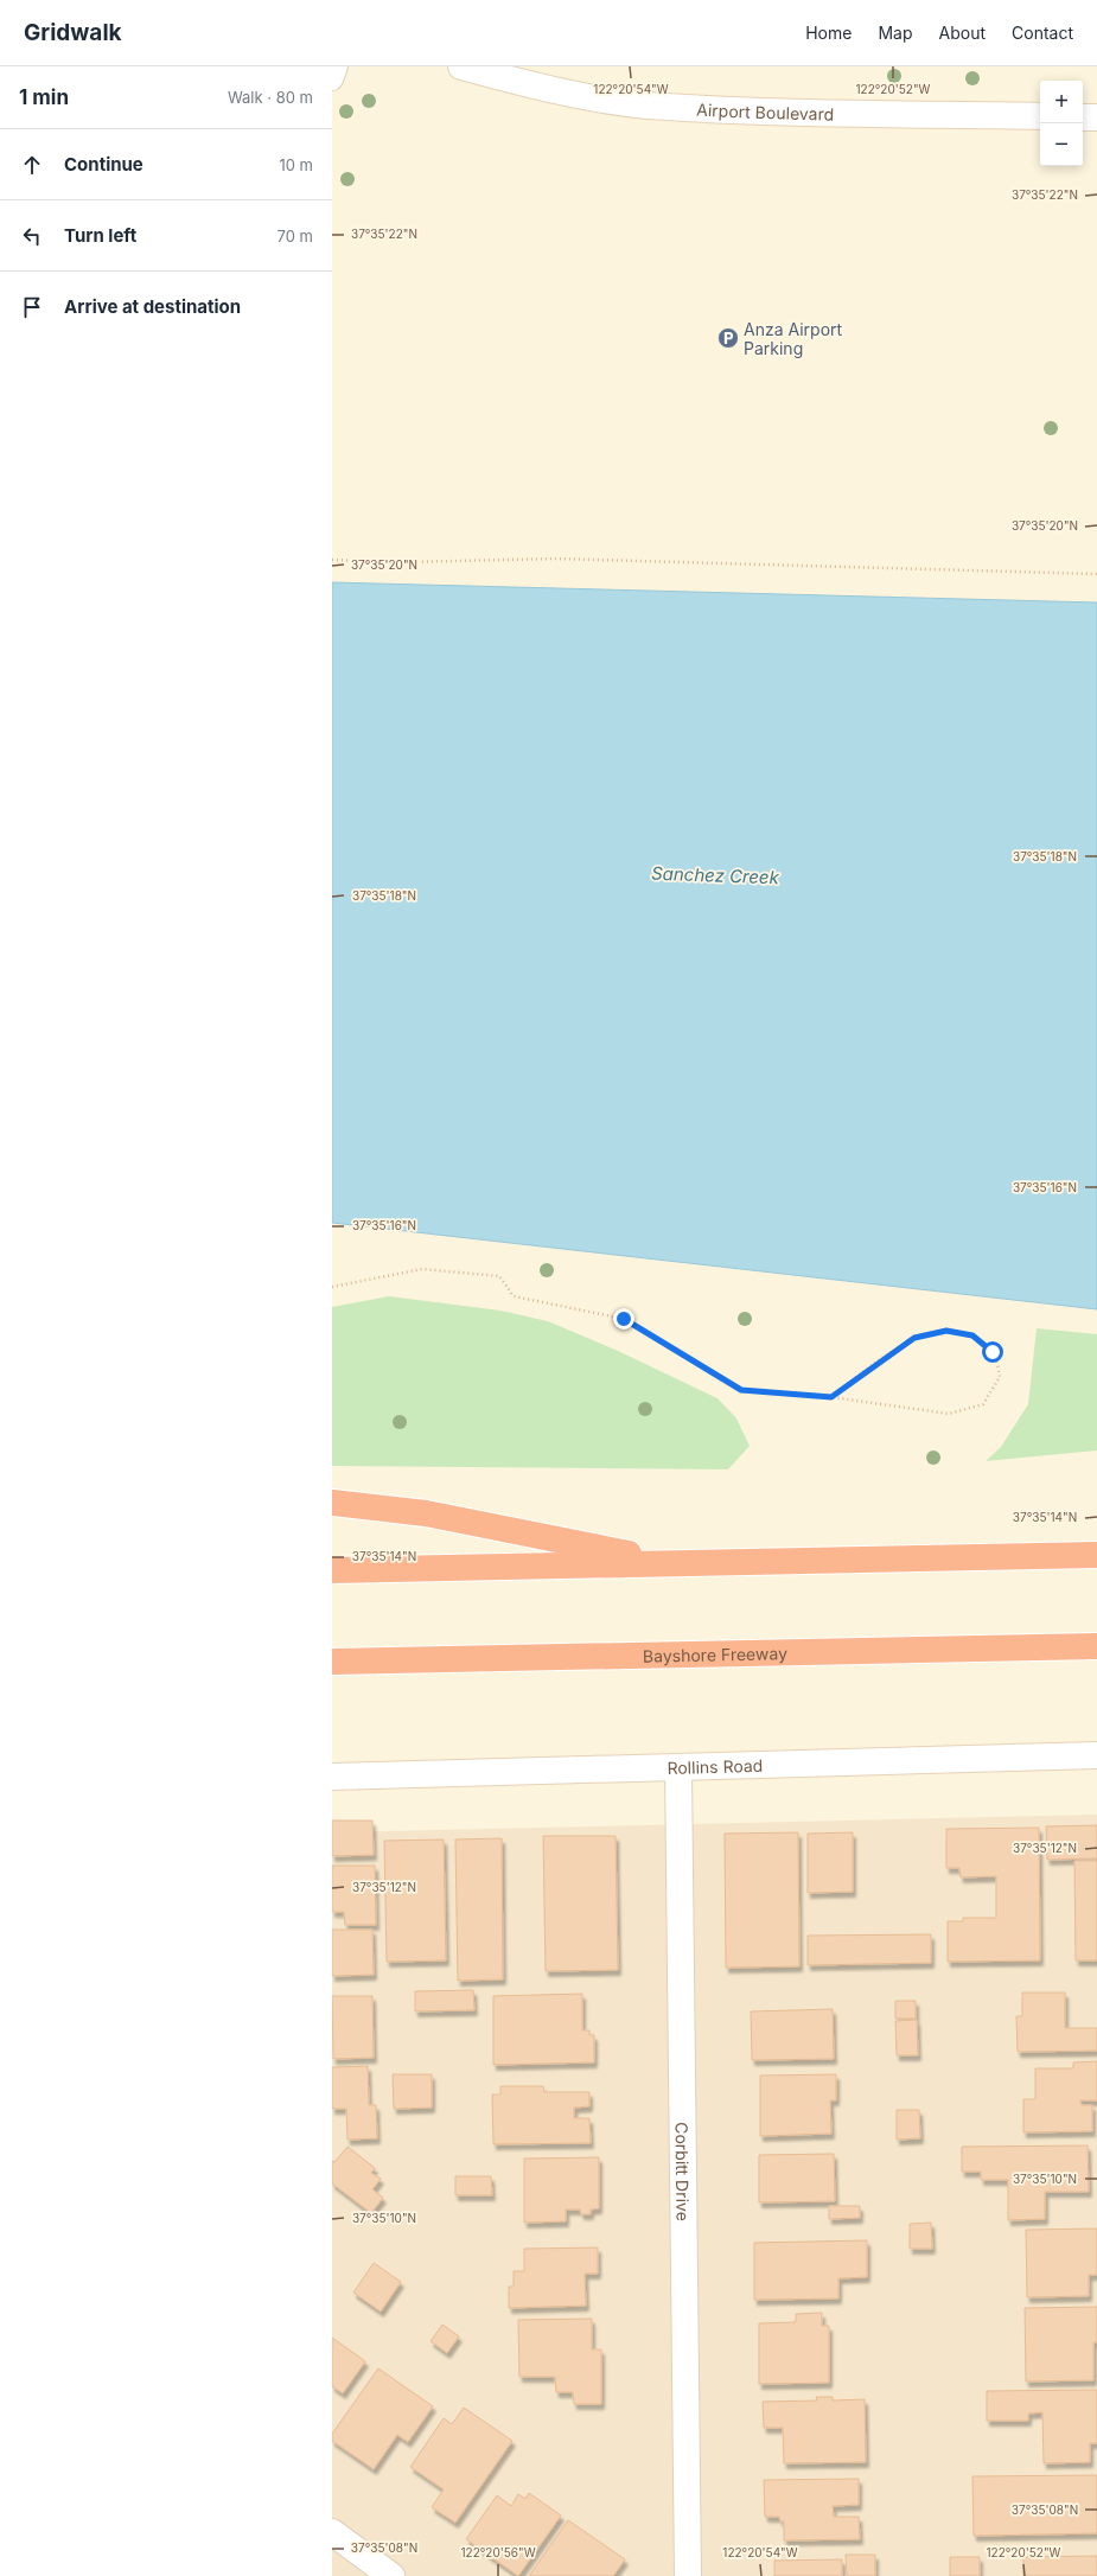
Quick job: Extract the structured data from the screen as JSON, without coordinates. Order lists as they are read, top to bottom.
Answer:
{
  "streets": {
    "highway": ["Bayshore Freeway"],
    "street": ["Airport Boulevard", "Rollins Road", "Corbitt Drive"]
  },
  "crossings": [
    ["Rollins Road", "Corbitt Drive"]
  ],
  "water": ["Sanchez Creek"],
  "places": {
    "parking": ["Anza Airport Parking"]
  },
  "page": {
    "header": "Gridwalk",
    "nav": [
      "Home",
      "Map",
      "About",
      "Contact"
    ],
    "heading": ["1 min", "Walk · 80 m"],
    "map_buttons": ["+", "−"],
    "list": [
      ["Continue", "10 m"],
      ["Turn left", "70 m"],
      "Arrive at destination"
    ]
  },
  "coordinates": [
    "122°20'54\"W",
    "122°20'52\"W",
    "37°35'22\"N",
    "37°35'20\"N",
    "37°35'18\"N",
    "37°35'16\"N",
    "37°35'14\"N",
    "37°35'12\"N",
    "37°35'10\"N",
    "37°35'08\"N",
    "122°20'56\"W"
  ]
}
